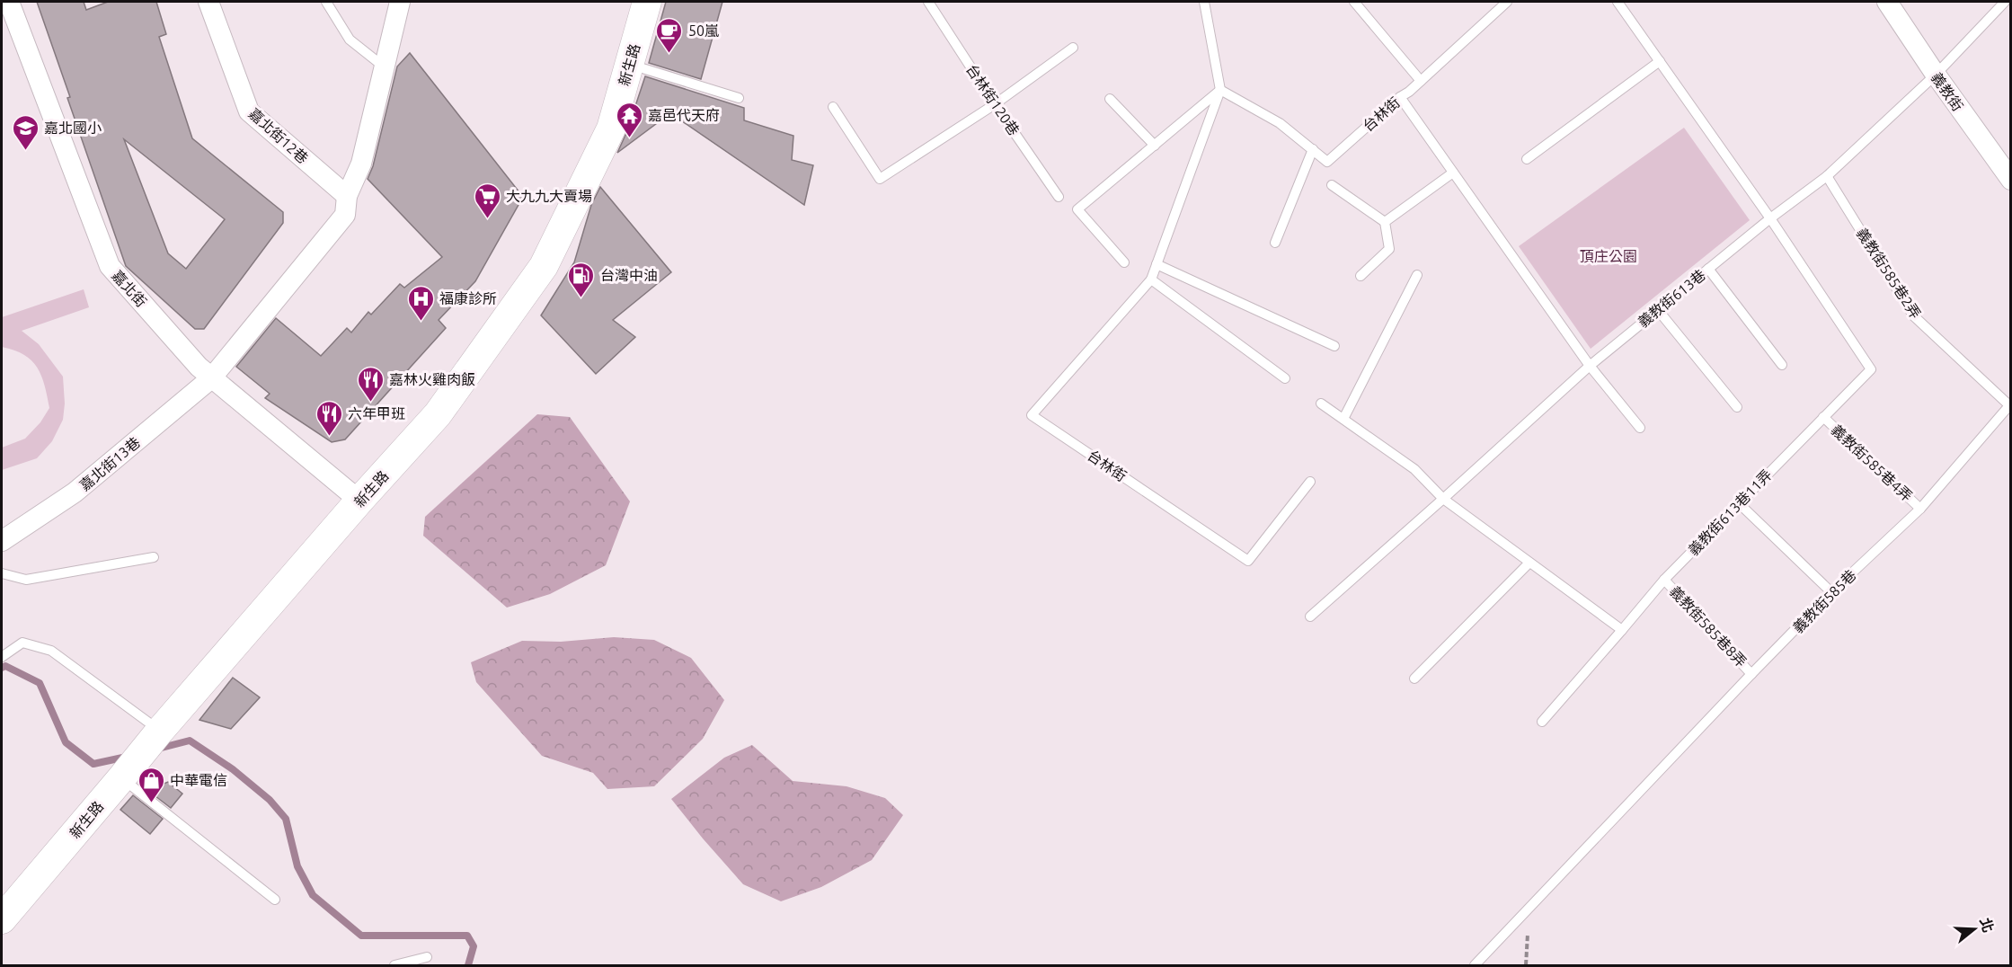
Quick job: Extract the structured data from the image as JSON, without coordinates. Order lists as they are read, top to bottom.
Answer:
{
  "streets": {
    "street": [
      "新生路",
      "義教街",
      "嘉北街12巷",
      "嘉北街",
      "嘉北街13巷"
    ],
    "lane": [
      "台林街120巷",
      "台林街",
      "義教街585巷2弄",
      "義教街613巷",
      "義教街585巷4弄",
      "義教街613巷11弄",
      "義教街585巷",
      "義教街585巷8弄"
    ]
  },
  "crossings": [
    ["新生路", "嘉北街"],
    ["義教街", "義教街613巷"],
    ["義教街585巷2弄", "義教街613巷"],
    ["義教街585巷2弄", "義教街585巷"],
    ["嘉北街", "嘉北街13巷"],
    ["義教街613巷", "義教街613巷11弄"],
    ["義教街585巷4弄", "義教街613巷11弄"],
    ["義教街585巷4弄", "義教街585巷"],
    ["義教街613巷11弄", "義教街585巷8弄"],
    ["義教街585巷", "義教街585巷8弄"]
  ],
  "parks": ["頂庄公園"],
  "places": {
    "cafe": ["50嵐"],
    "temple": ["嘉邑代天府"],
    "school or university": ["嘉北國小"],
    "supermarket": ["大九九大賣場"],
    "fuel station": ["台灣中油"],
    "hospital": ["福康診所"],
    "restaurant": ["嘉林火雞肉飯", "六年甲班"],
    "shop": ["中華電信"]
  },
  "north": "right"
}
